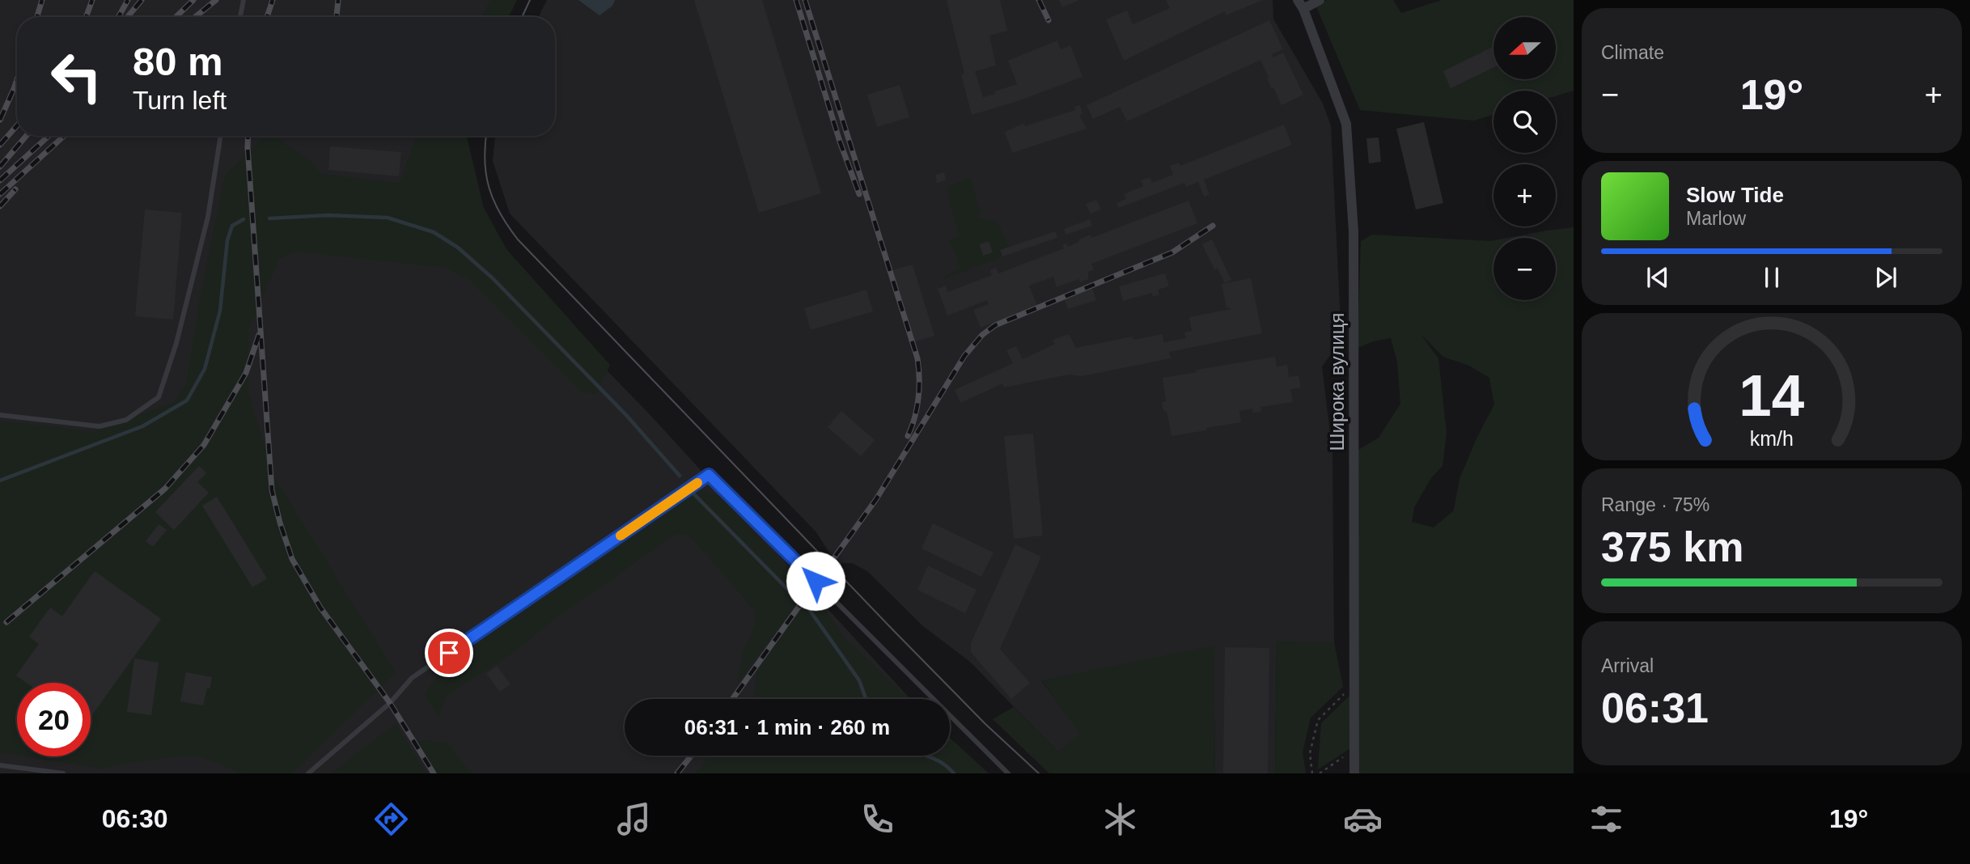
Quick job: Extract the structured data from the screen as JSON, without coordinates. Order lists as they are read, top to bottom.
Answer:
{
  "streets": {
    "street": ["Широка вулиця"]
  },
  "north": "left",
  "page": {
    "tile": [
      "Climate",
      ["Range · 75%", "375 km"],
      ["Arrival", "06:31"]
    ],
    "map_buttons": ["+", "−"],
    "turn": ["80 m", "Turn left"],
    "heat": ["−", "19°", "+"],
    "song": ["Slow Tide", "Marlow"],
    "limit": "20",
    "trip": "06:31 · 1 min · 260 m",
    "tabs": ["06:30", "19°"],
    "gauge": ["14", "km/h"]
  }
}
